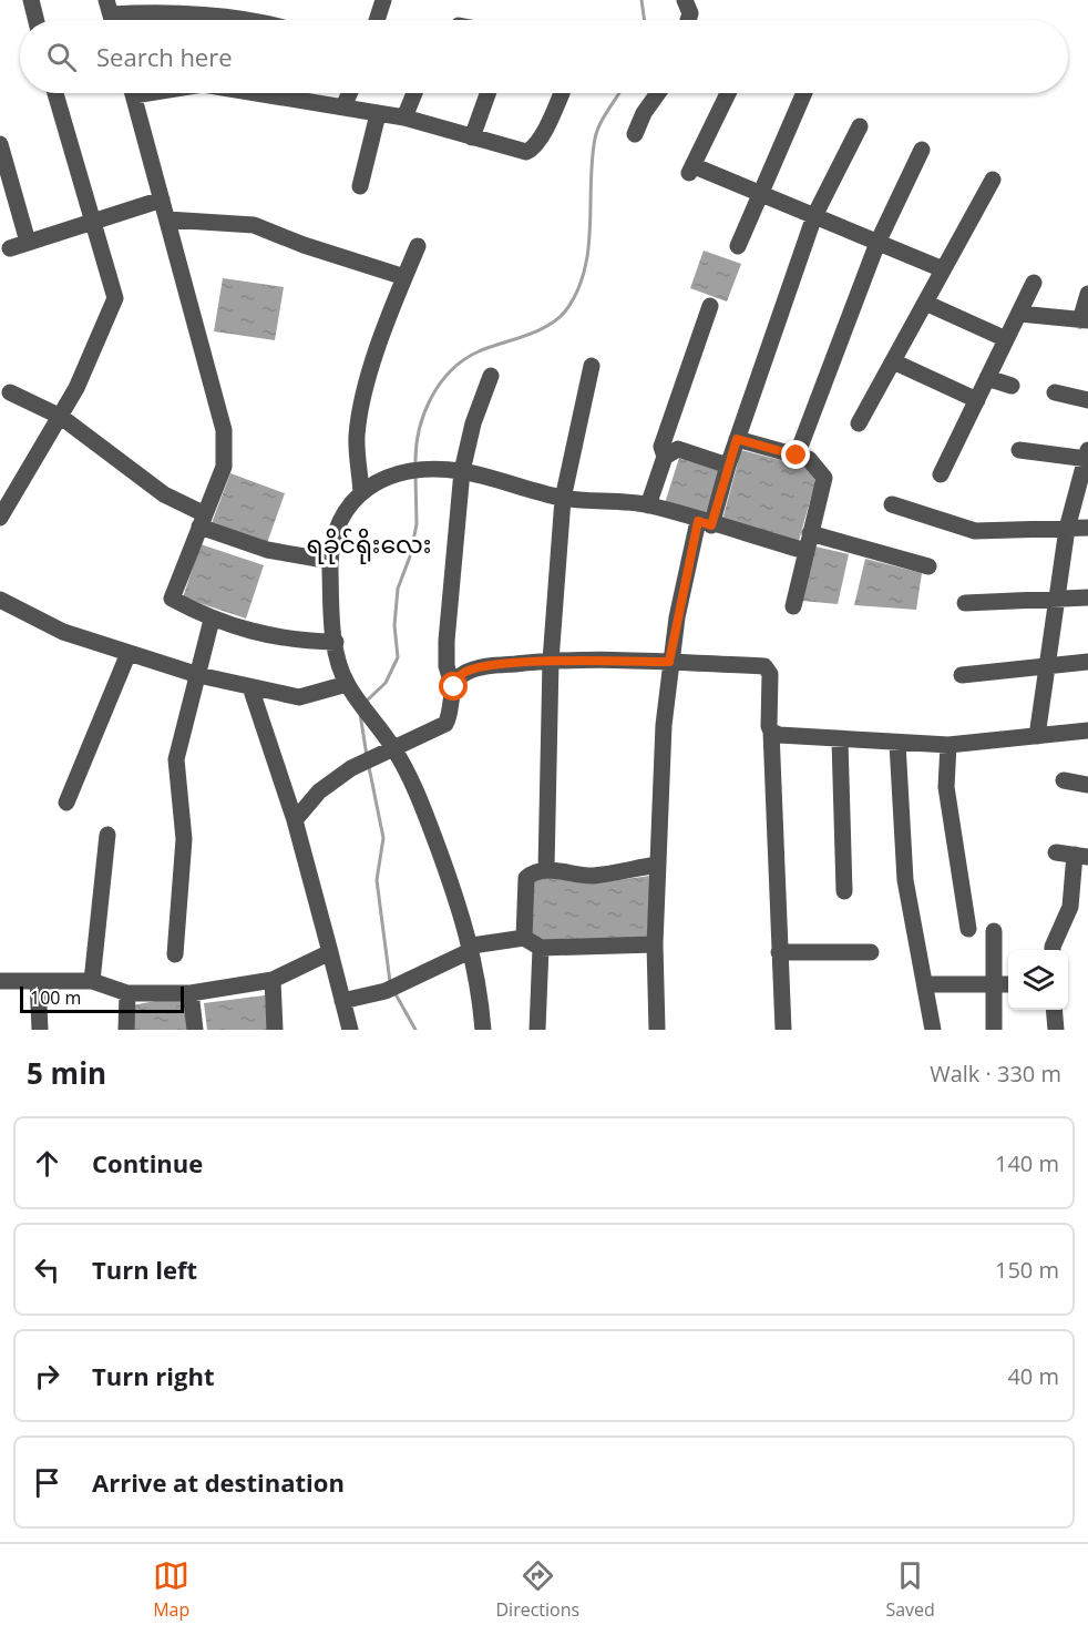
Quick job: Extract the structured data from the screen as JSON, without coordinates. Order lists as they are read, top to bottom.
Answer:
{
  "districts": ["ရခိုင်ရိုးလေး"],
  "scale_bar": "100 m",
  "page": {
    "search": "Search here",
    "scale": "100 m",
    "heading": ["5 min", "Walk · 330 m"],
    "list": [
      ["Continue", "140 m"],
      ["Turn left", "150 m"],
      ["Turn right", "40 m"],
      "Arrive at destination"
    ],
    "nav": ["Map", "Directions", "Saved"]
  }
}
